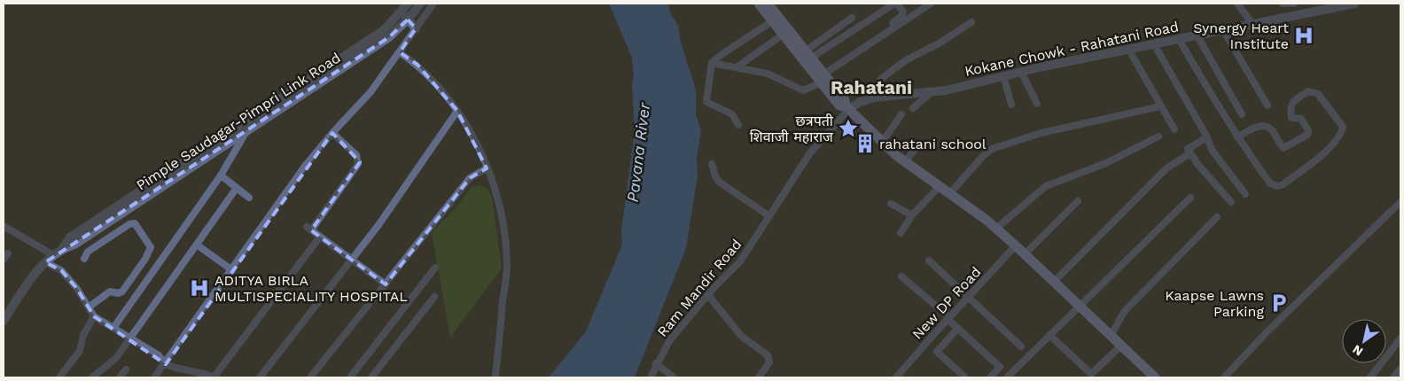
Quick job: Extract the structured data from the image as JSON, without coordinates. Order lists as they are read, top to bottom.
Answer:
{
  "streets": {
    "street": [
      "Kokane Chowk - Rahatani Road",
      "Pimple Saudagar-Pimpri Link Road",
      "Ram Mandir Road",
      "New DP Road"
    ]
  },
  "crossings": [
    ["Kokane Chowk - Rahatani Road", "Ram Mandir Road"]
  ],
  "districts": ["Rahatani"],
  "water": ["Pavana River"],
  "places": {
    "hospital": ["Synergy Heart Institute", "ADITYA BIRLA MULTISPECIALITY HOSPITAL"],
    "place": ["छत्रपती शिवाजी महाराज"],
    "building": ["rahatani school"],
    "parking": ["Kaapse Lawns Parking"]
  },
  "north": "bottom left"
}
